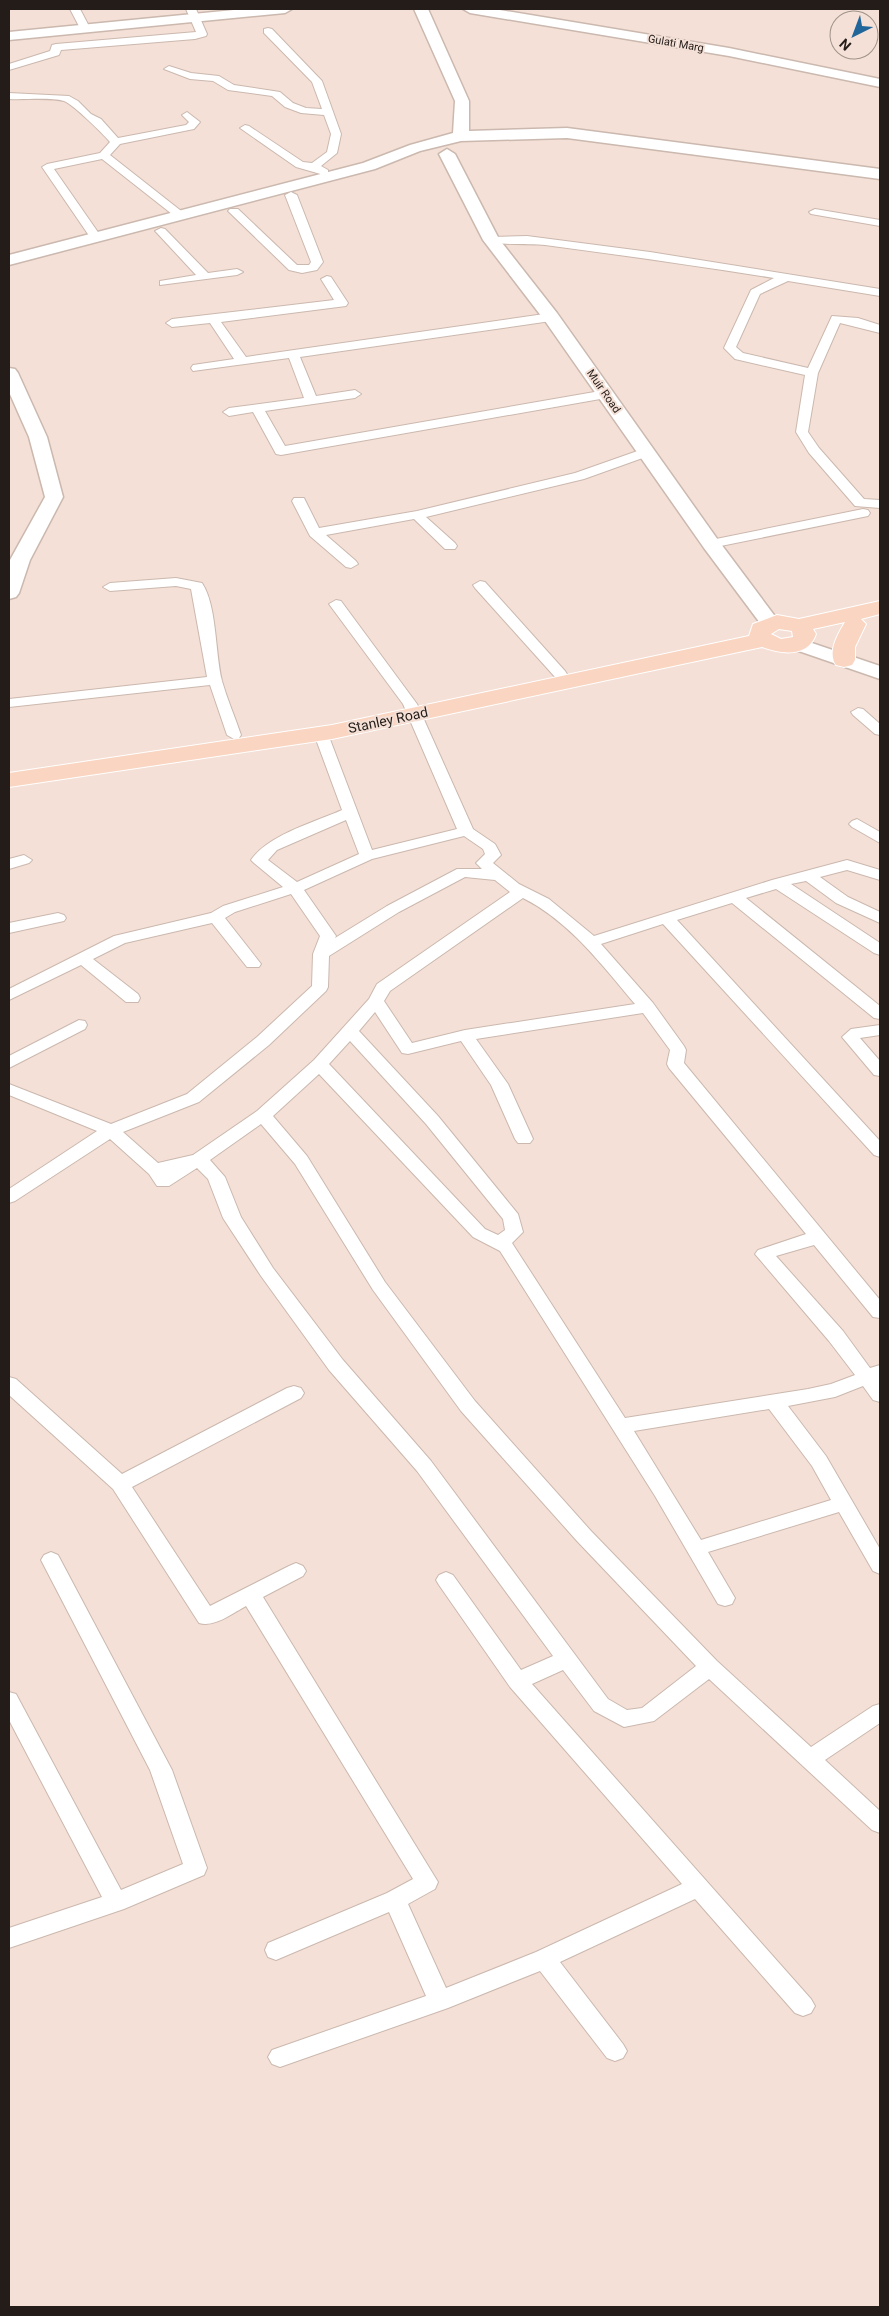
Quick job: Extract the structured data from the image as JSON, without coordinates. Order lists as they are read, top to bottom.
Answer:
{
  "streets": {
    "main road": ["Gulati Marg", "Muir Road", "Stanley Road"]
  },
  "crossings": [
    ["Muir Road", "Stanley Road"]
  ],
  "north": "bottom left"
}
